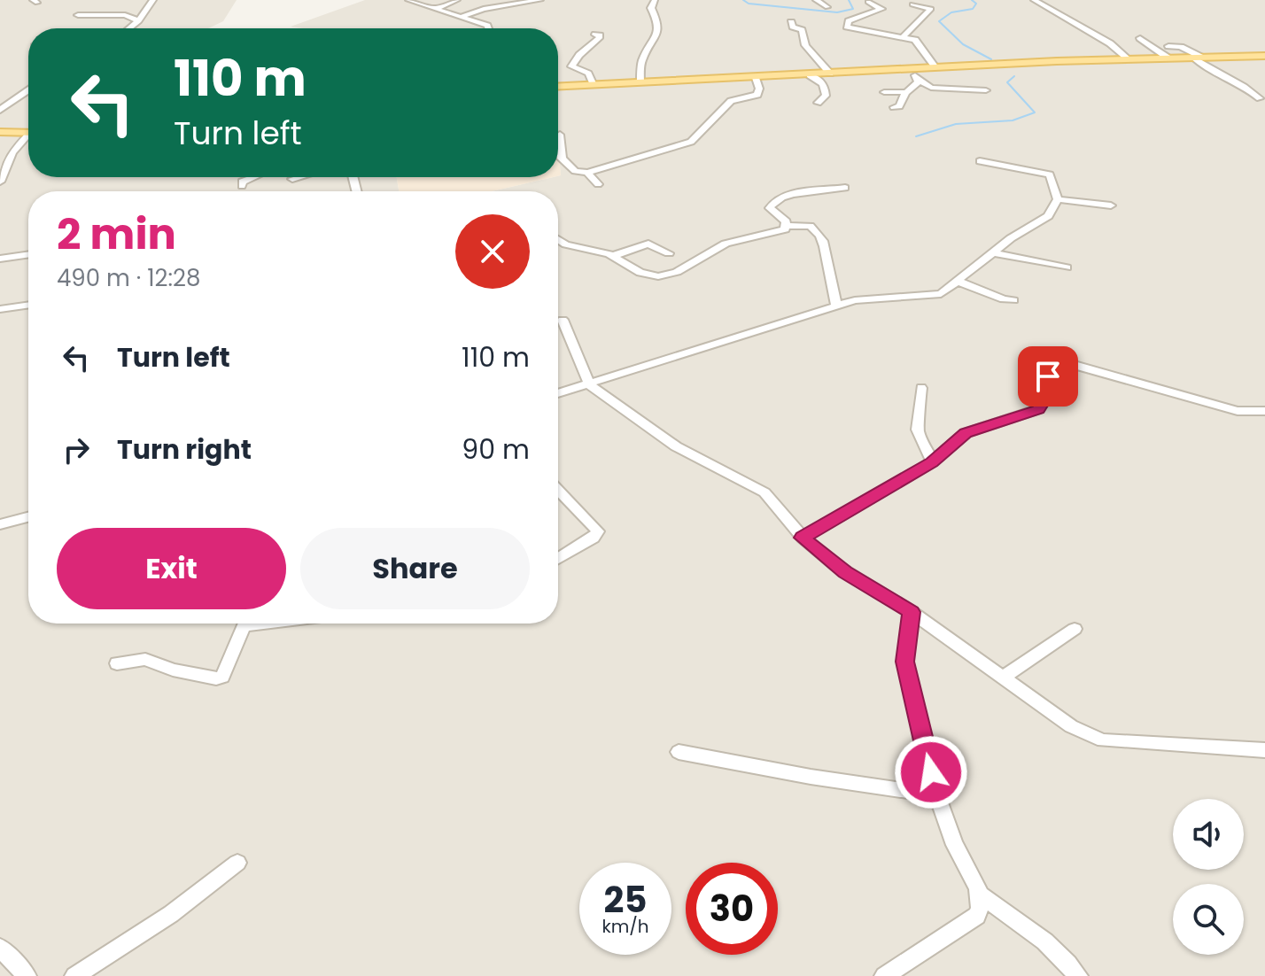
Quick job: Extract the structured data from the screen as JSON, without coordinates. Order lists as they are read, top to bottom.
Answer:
{
  "page": {
    "turn": ["110 m", "Turn left"],
    "heading": ["2 min", "490 m · 12:28"],
    "list": [
      {
        "name": "Turn left",
        "value": "110 m"
      },
      {
        "name": "Turn right",
        "value": "90 m"
      }
    ],
    "buttons": ["Exit", "Share"],
    "speed": "25 km/h",
    "limit": "30"
  }
}
